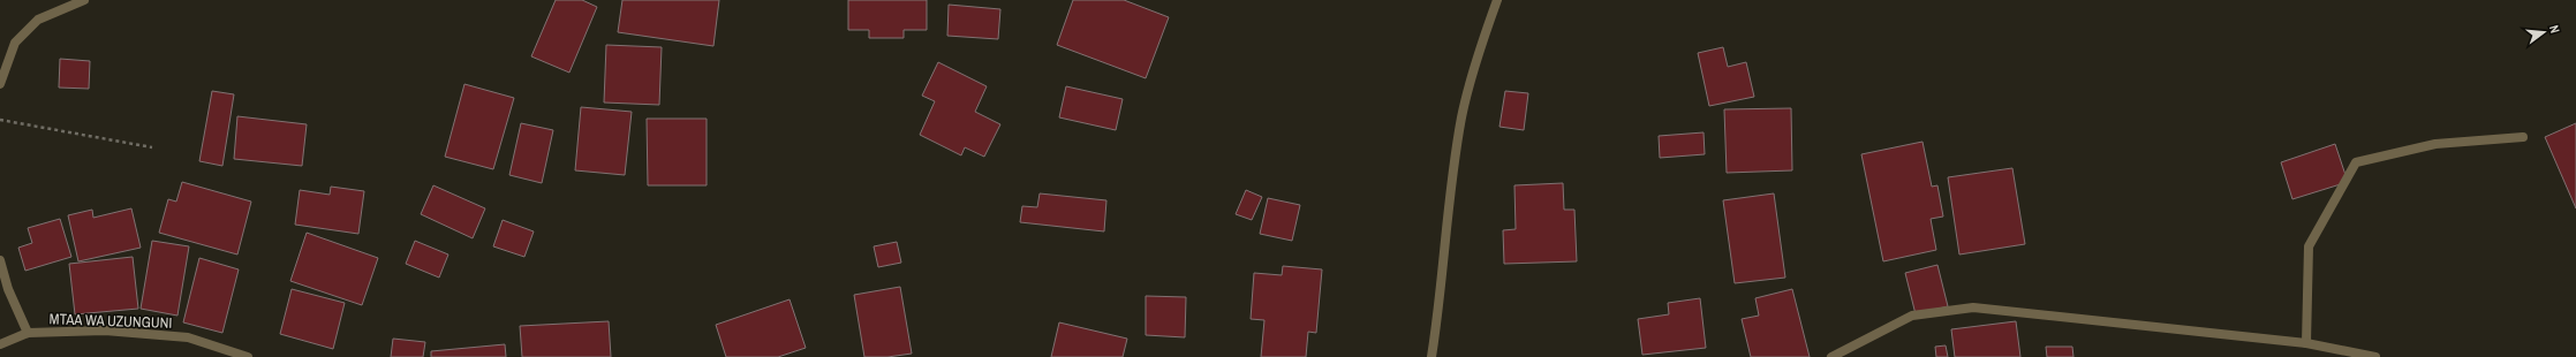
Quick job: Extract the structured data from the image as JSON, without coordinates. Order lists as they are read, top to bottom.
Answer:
{
  "streets": {
    "street": ["MTAA WA UZUNGUNI"]
  },
  "north": "right"
}
